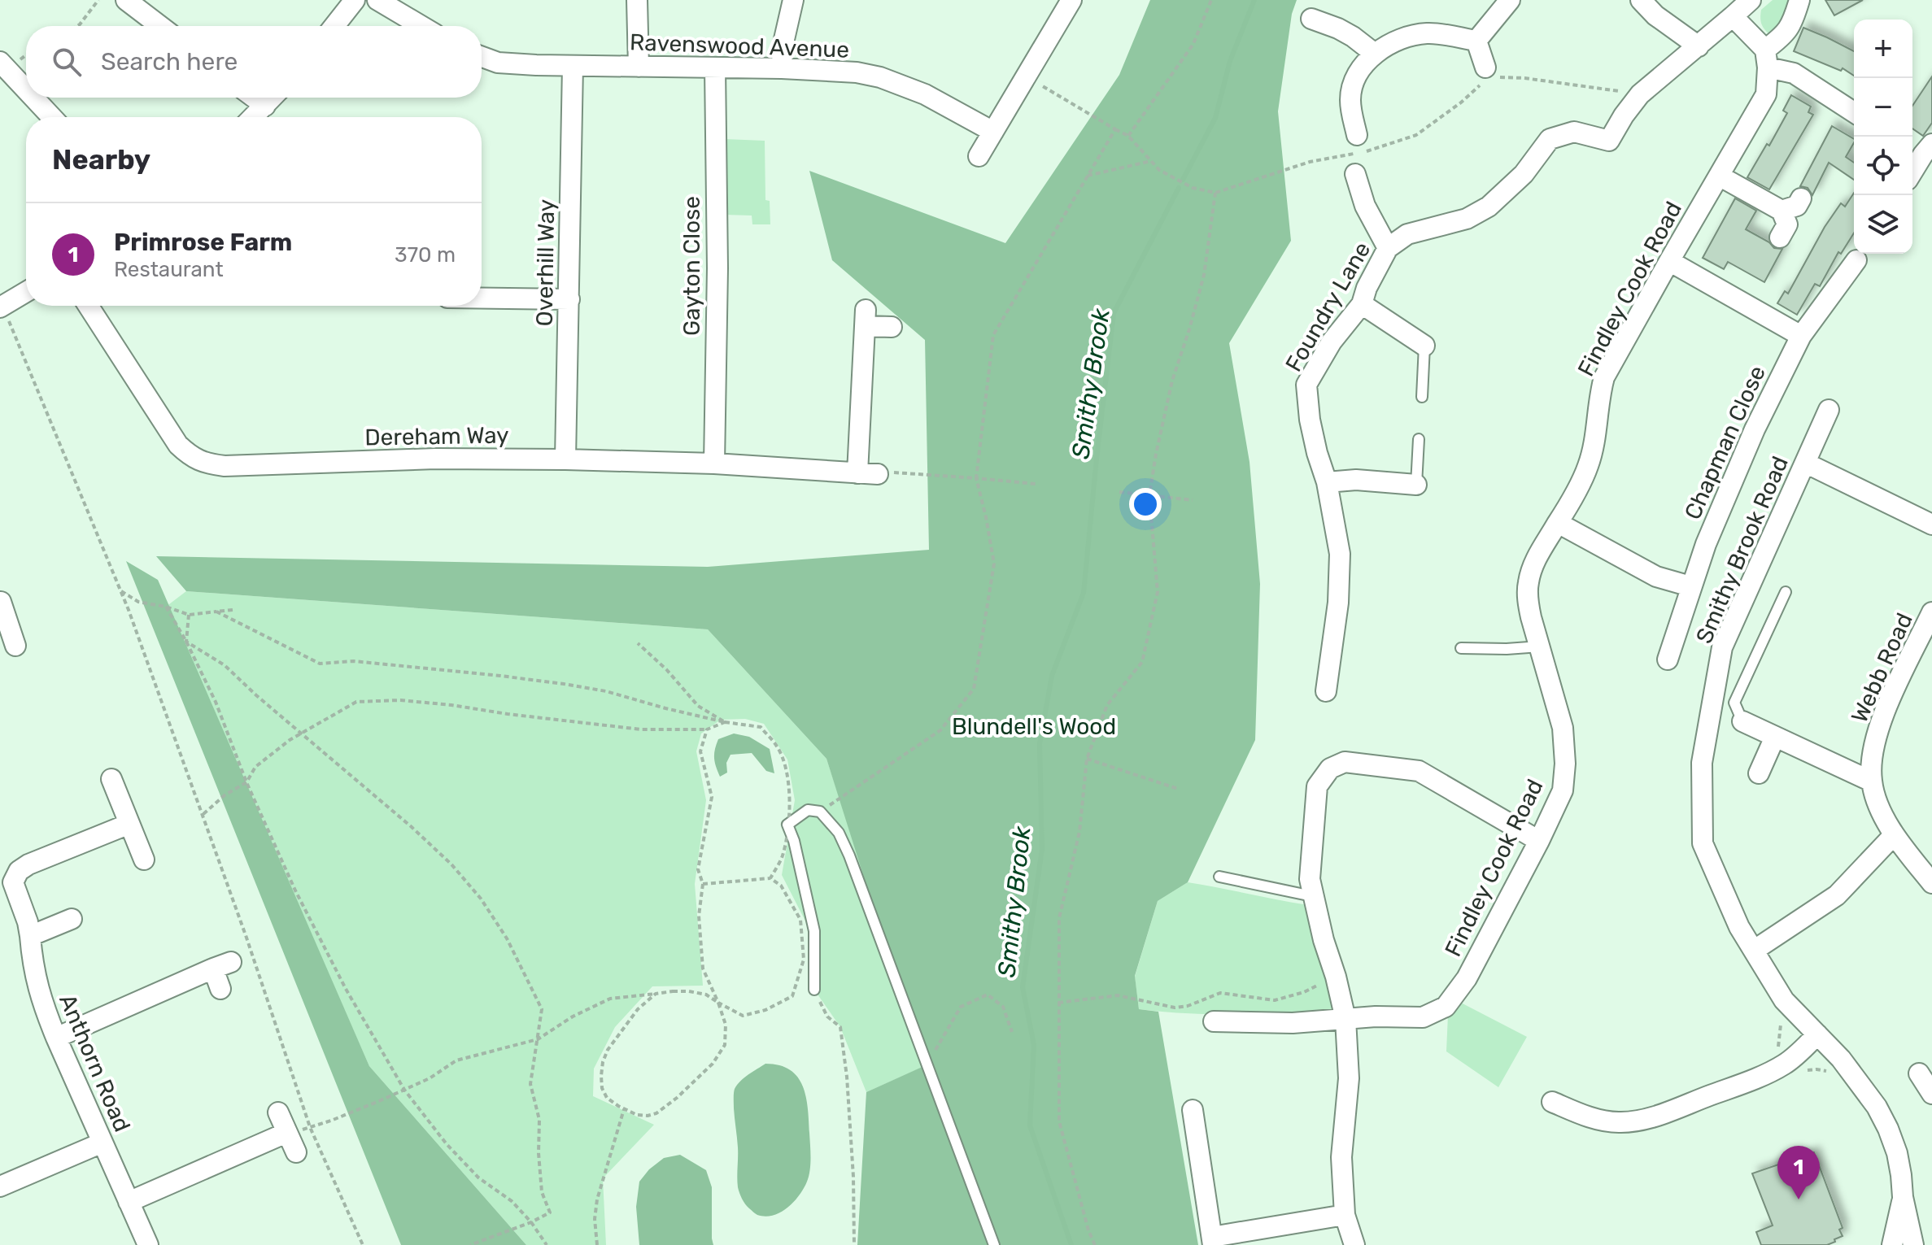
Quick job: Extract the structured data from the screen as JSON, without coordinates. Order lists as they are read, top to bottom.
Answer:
{
  "streets": {
    "street": [
      "Ravenswood Avenue",
      "Overhill Way",
      "Gayton Close",
      "Findley Cook Road",
      "Foundry Lane",
      "Dereham Way",
      "Chapman Close",
      "Smithy Brook Road",
      "Webb Road",
      "Anthorn Road"
    ]
  },
  "crossings": [
    ["Ravenswood Avenue", "Overhill Way"],
    ["Ravenswood Avenue", "Gayton Close"],
    ["Overhill Way", "Dereham Way"],
    ["Gayton Close", "Dereham Way"]
  ],
  "water": ["Smithy Brook"],
  "parks": ["Blundell's Wood"],
  "page": {
    "map_buttons": ["+", "−"],
    "search": "Search here",
    "heading": "Nearby",
    "list": [
      {
        "mark": "1",
        "name": "Primrose Farm",
        "note": "Restaurant",
        "value": "370 m"
      }
    ],
    "pins": "1"
  }
}
